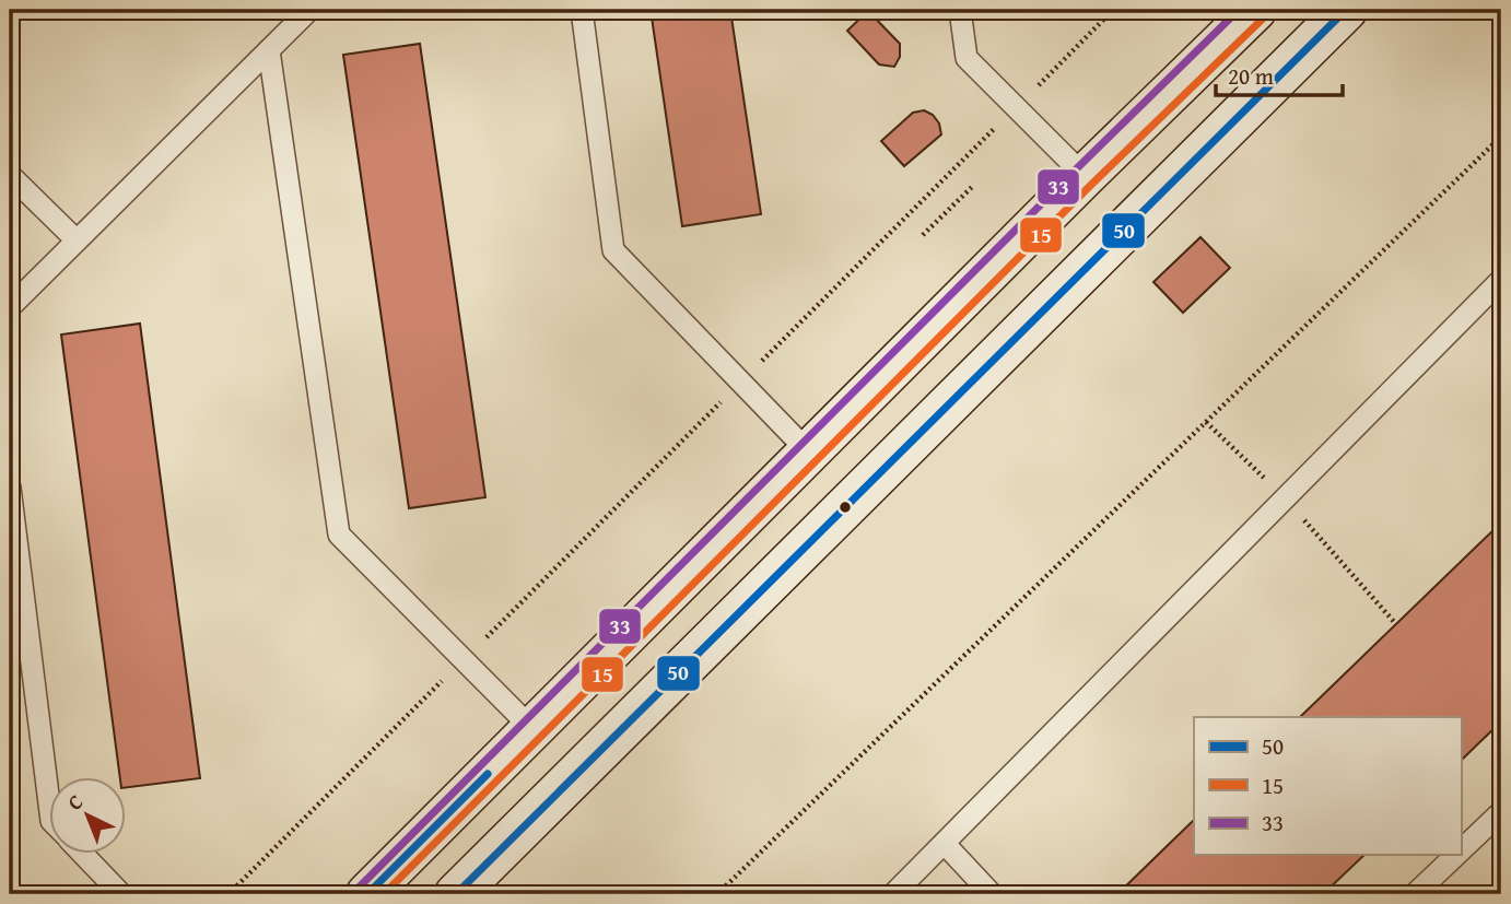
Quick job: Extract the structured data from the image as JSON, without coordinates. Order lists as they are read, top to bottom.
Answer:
{
  "lines": ["transit line 50", "transit line 33", "transit line 15"],
  "legend": ["50", "15", "33"],
  "scale_bar": "20 m",
  "north": "top left"
}
